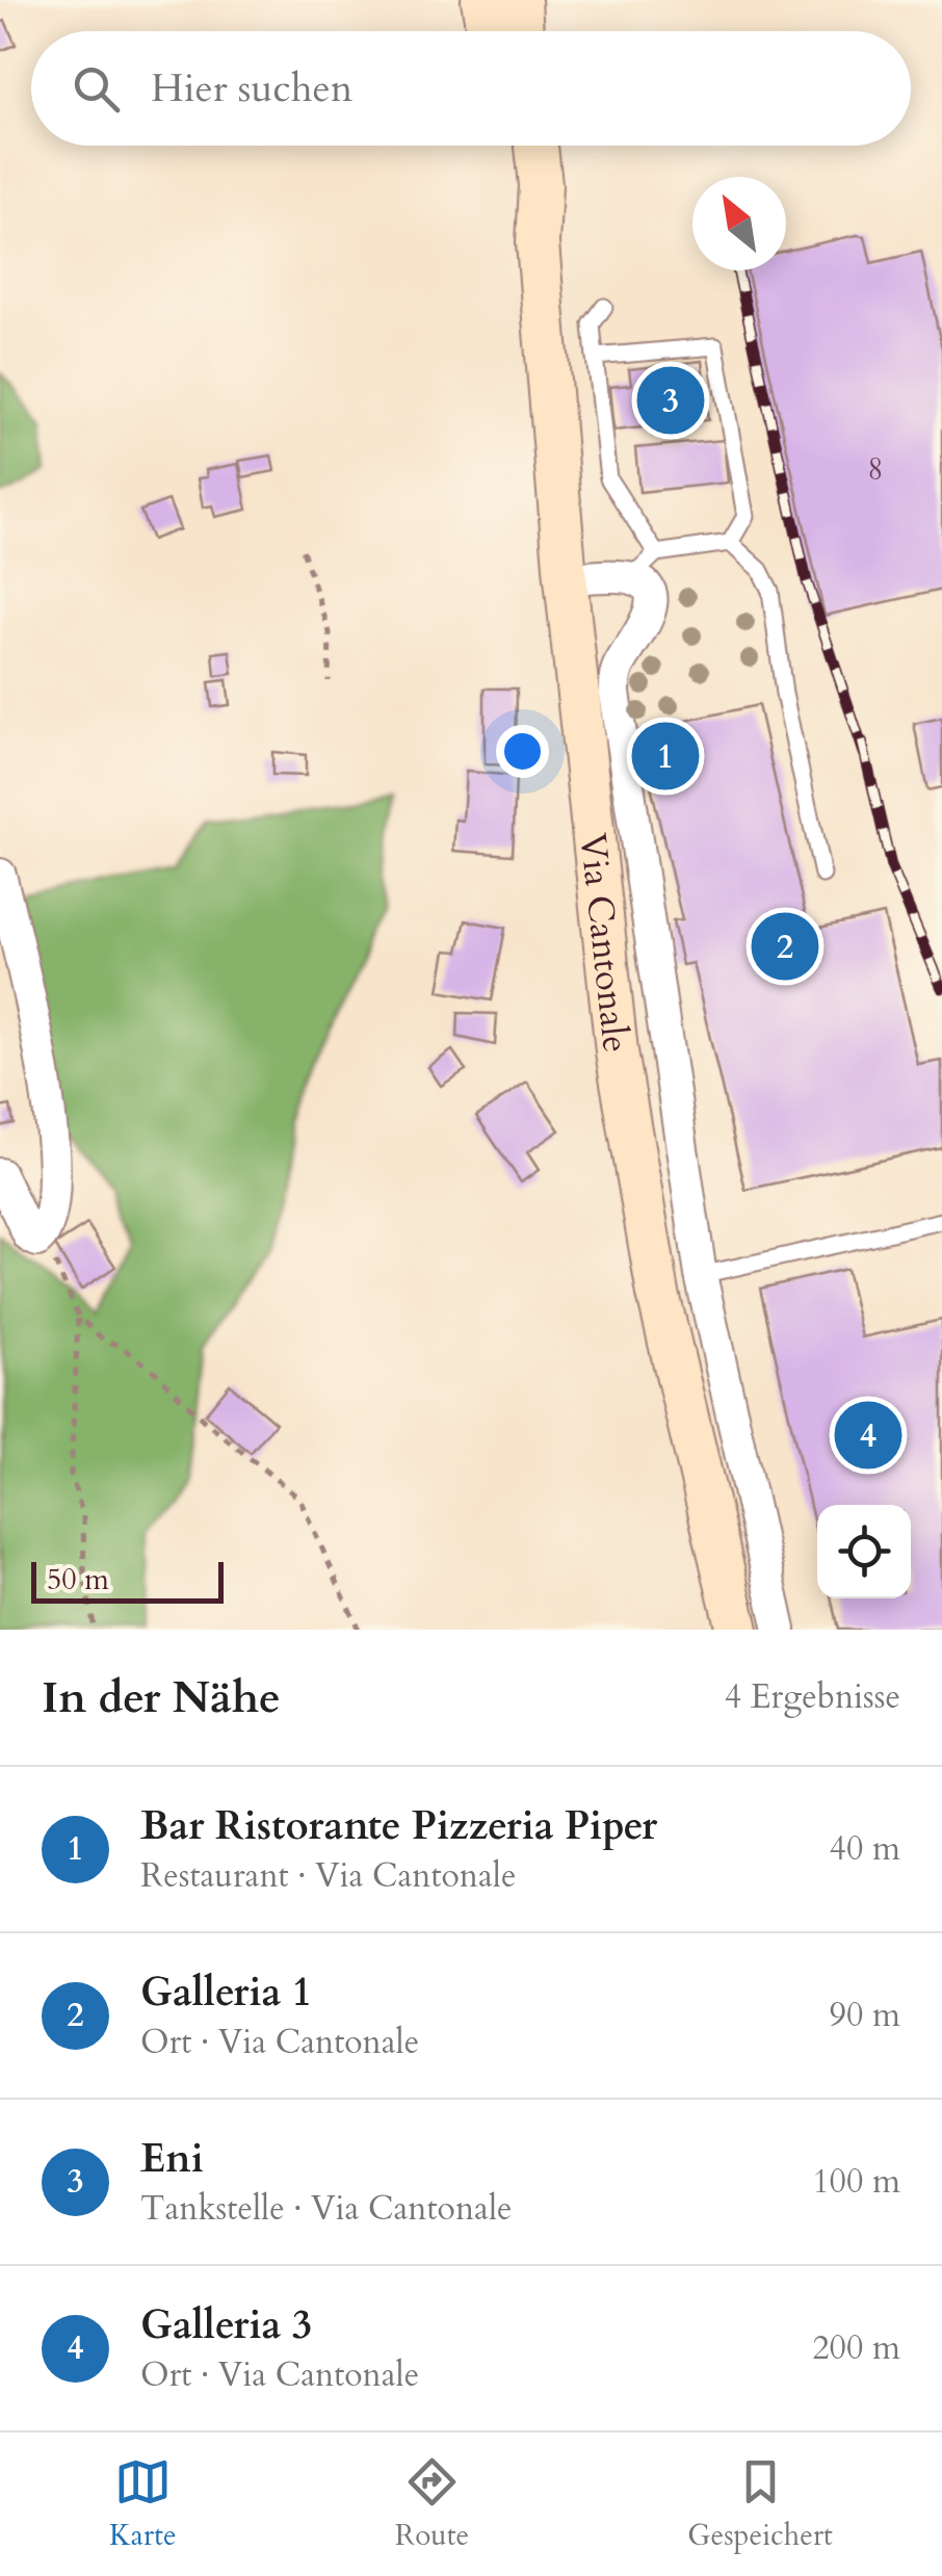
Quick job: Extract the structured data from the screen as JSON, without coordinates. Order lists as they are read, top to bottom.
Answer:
{
  "streets": {
    "main road": ["Via Cantonale"]
  },
  "house_numbers": ["8"],
  "scale_bar": "50 m",
  "north": "top left",
  "page": {
    "search": "Hier suchen",
    "pins": [
      "3",
      "1",
      "2",
      "4"
    ],
    "scale": "50 m",
    "heading": ["In der Nähe", "4 Ergebnisse"],
    "list": [
      {
        "mark": "1",
        "name": "Bar Ristorante Pizzeria Piper",
        "note": "Restaurant · Via Cantonale",
        "value": "40 m"
      },
      {
        "mark": "2",
        "name": "Galleria 1",
        "note": "Ort · Via Cantonale",
        "value": "90 m"
      },
      {
        "mark": "3",
        "name": "Eni",
        "note": "Tankstelle · Via Cantonale",
        "value": "100 m"
      },
      {
        "mark": "4",
        "name": "Galleria 3",
        "note": "Ort · Via Cantonale",
        "value": "200 m"
      }
    ],
    "nav": ["Karte", "Route", "Gespeichert"]
  }
}
